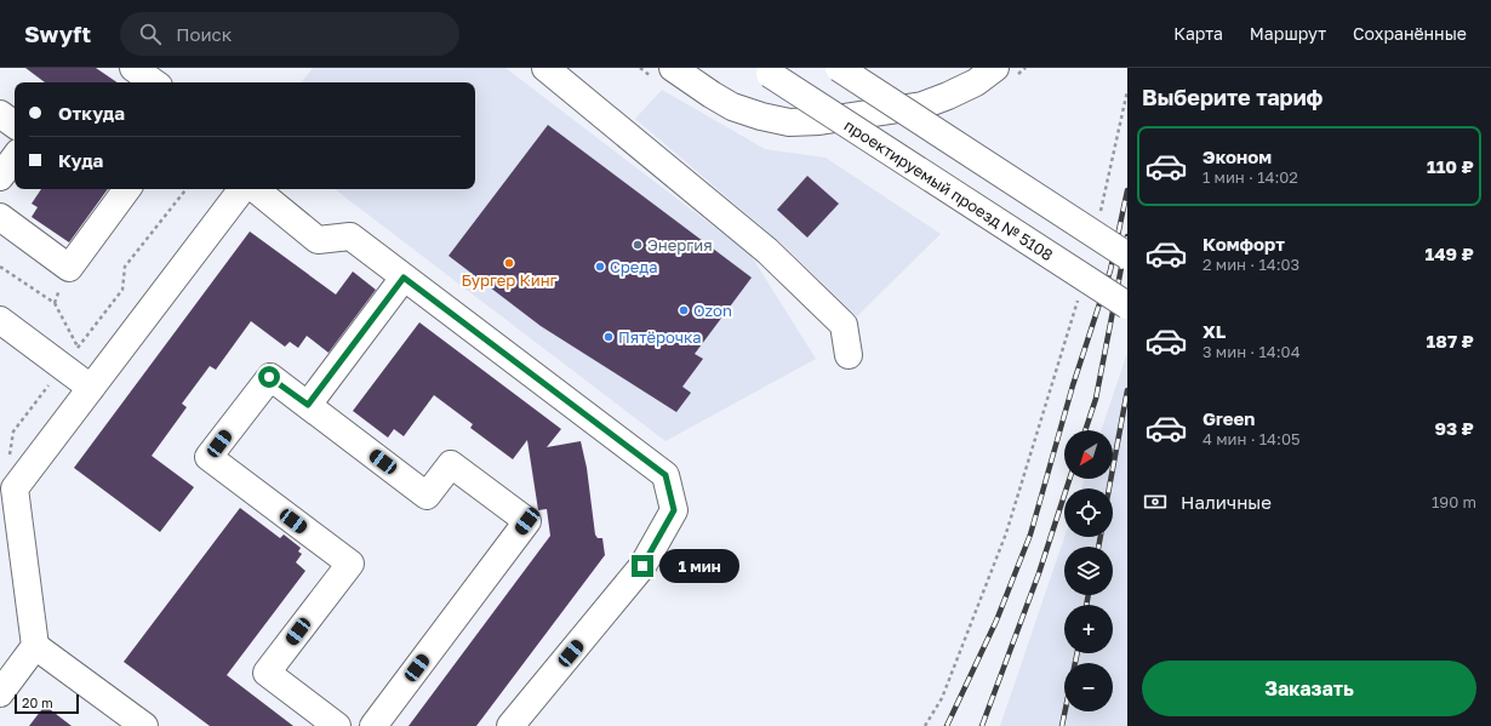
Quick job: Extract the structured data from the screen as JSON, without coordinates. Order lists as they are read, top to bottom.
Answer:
{
  "streets": {
    "main road": ["проектируемый проезд № 5108"]
  },
  "places": [
    "Энергия",
    "Бургер Кинг",
    "Среда",
    "Ozon",
    "Пятёрочка"
  ],
  "scale_bar": "20 m",
  "north": "bottom left",
  "page": {
    "header": "Swyft",
    "search": "Поиск",
    "nav": ["Карта", "Маршрут", "Сохранённые"],
    "heading": "Выберите тариф",
    "banner": ["Откуда", "Куда"],
    "list": [
      {
        "name": "Эконом",
        "note": "1 мин · 14:02",
        "value": "110 ₽"
      },
      {
        "name": "Комфорт",
        "note": "2 мин · 14:03",
        "value": "149 ₽"
      },
      {
        "name": "XL",
        "note": "3 мин · 14:04",
        "value": "187 ₽"
      },
      {
        "name": "Green",
        "note": "4 мин · 14:05",
        "value": "93 ₽"
      }
    ],
    "map_buttons": ["+", "−"],
    "pay": ["Наличные", "190 m"],
    "bubble": "1 мин",
    "buttons": "Заказать",
    "scale": "20 m"
  }
}
